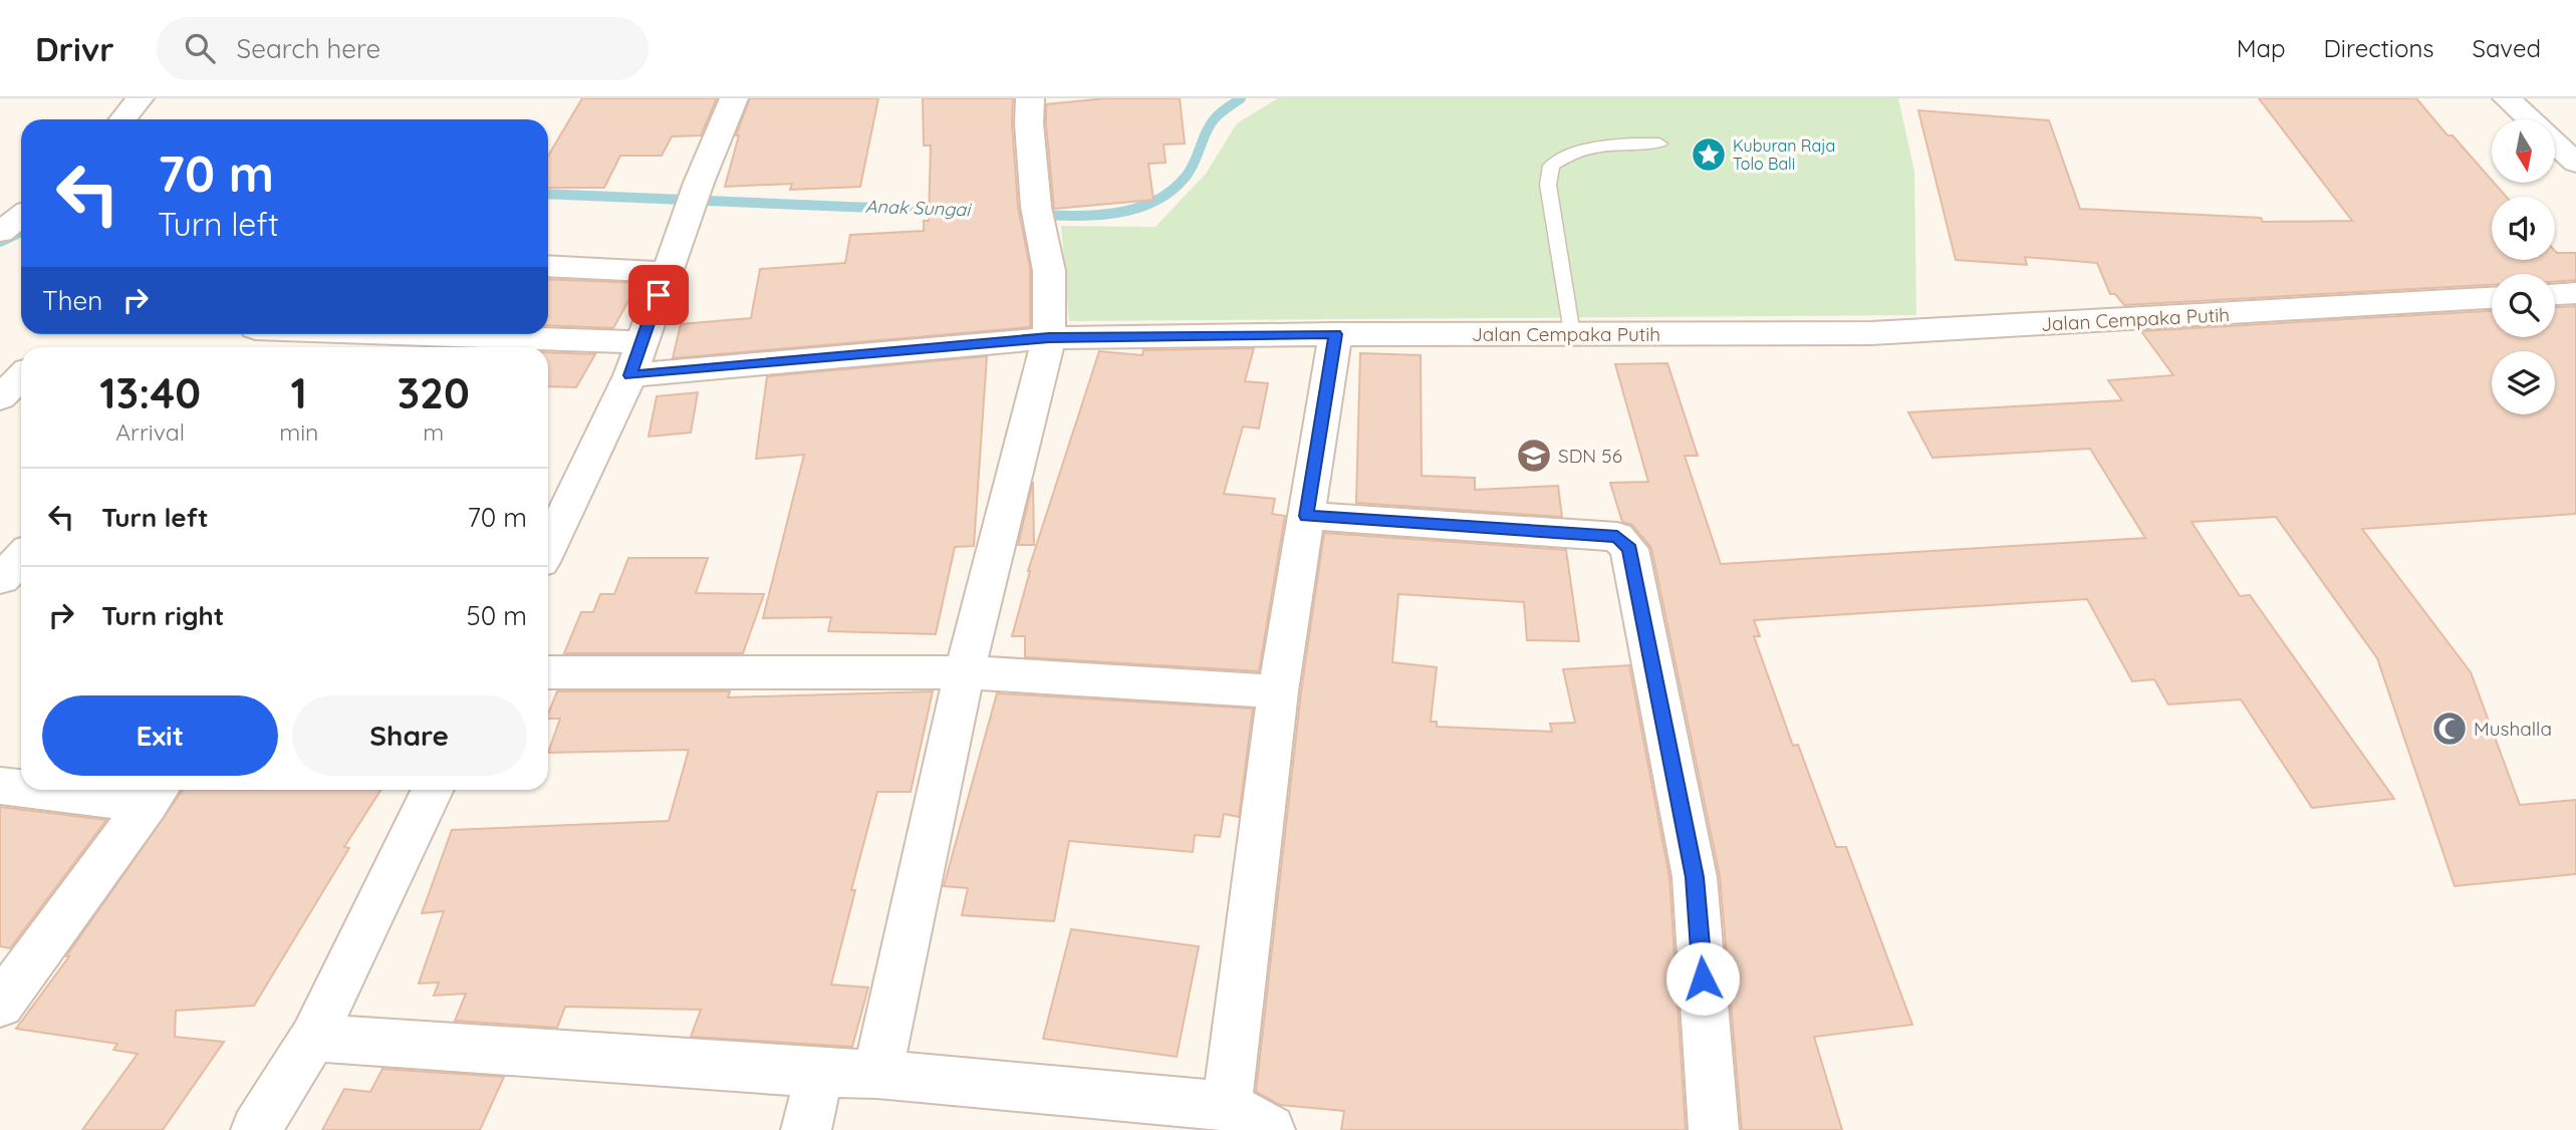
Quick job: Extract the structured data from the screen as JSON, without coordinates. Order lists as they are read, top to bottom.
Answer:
{
  "streets": {
    "street": ["Jalan Cempaka Putih"]
  },
  "water": ["Anak Sungai"],
  "places": {
    "place": ["Kuburan Raja Tolo Bali"],
    "school or university": ["SDN 56"],
    "mosque": ["Mushalla"]
  },
  "north": "bottom",
  "page": {
    "header": "Drivr",
    "search": "Search here",
    "nav": ["Map", "Directions", "Saved"],
    "turn": ["70 m", "Turn left"],
    "then": "Then",
    "eta": [
      "13:40",
      "Arrival",
      "1",
      "min",
      "320",
      "m"
    ],
    "list": [
      {
        "name": "Turn left",
        "value": "70 m"
      },
      {
        "name": "Turn right",
        "value": "50 m"
      }
    ],
    "buttons": ["Exit", "Share"]
  }
}
